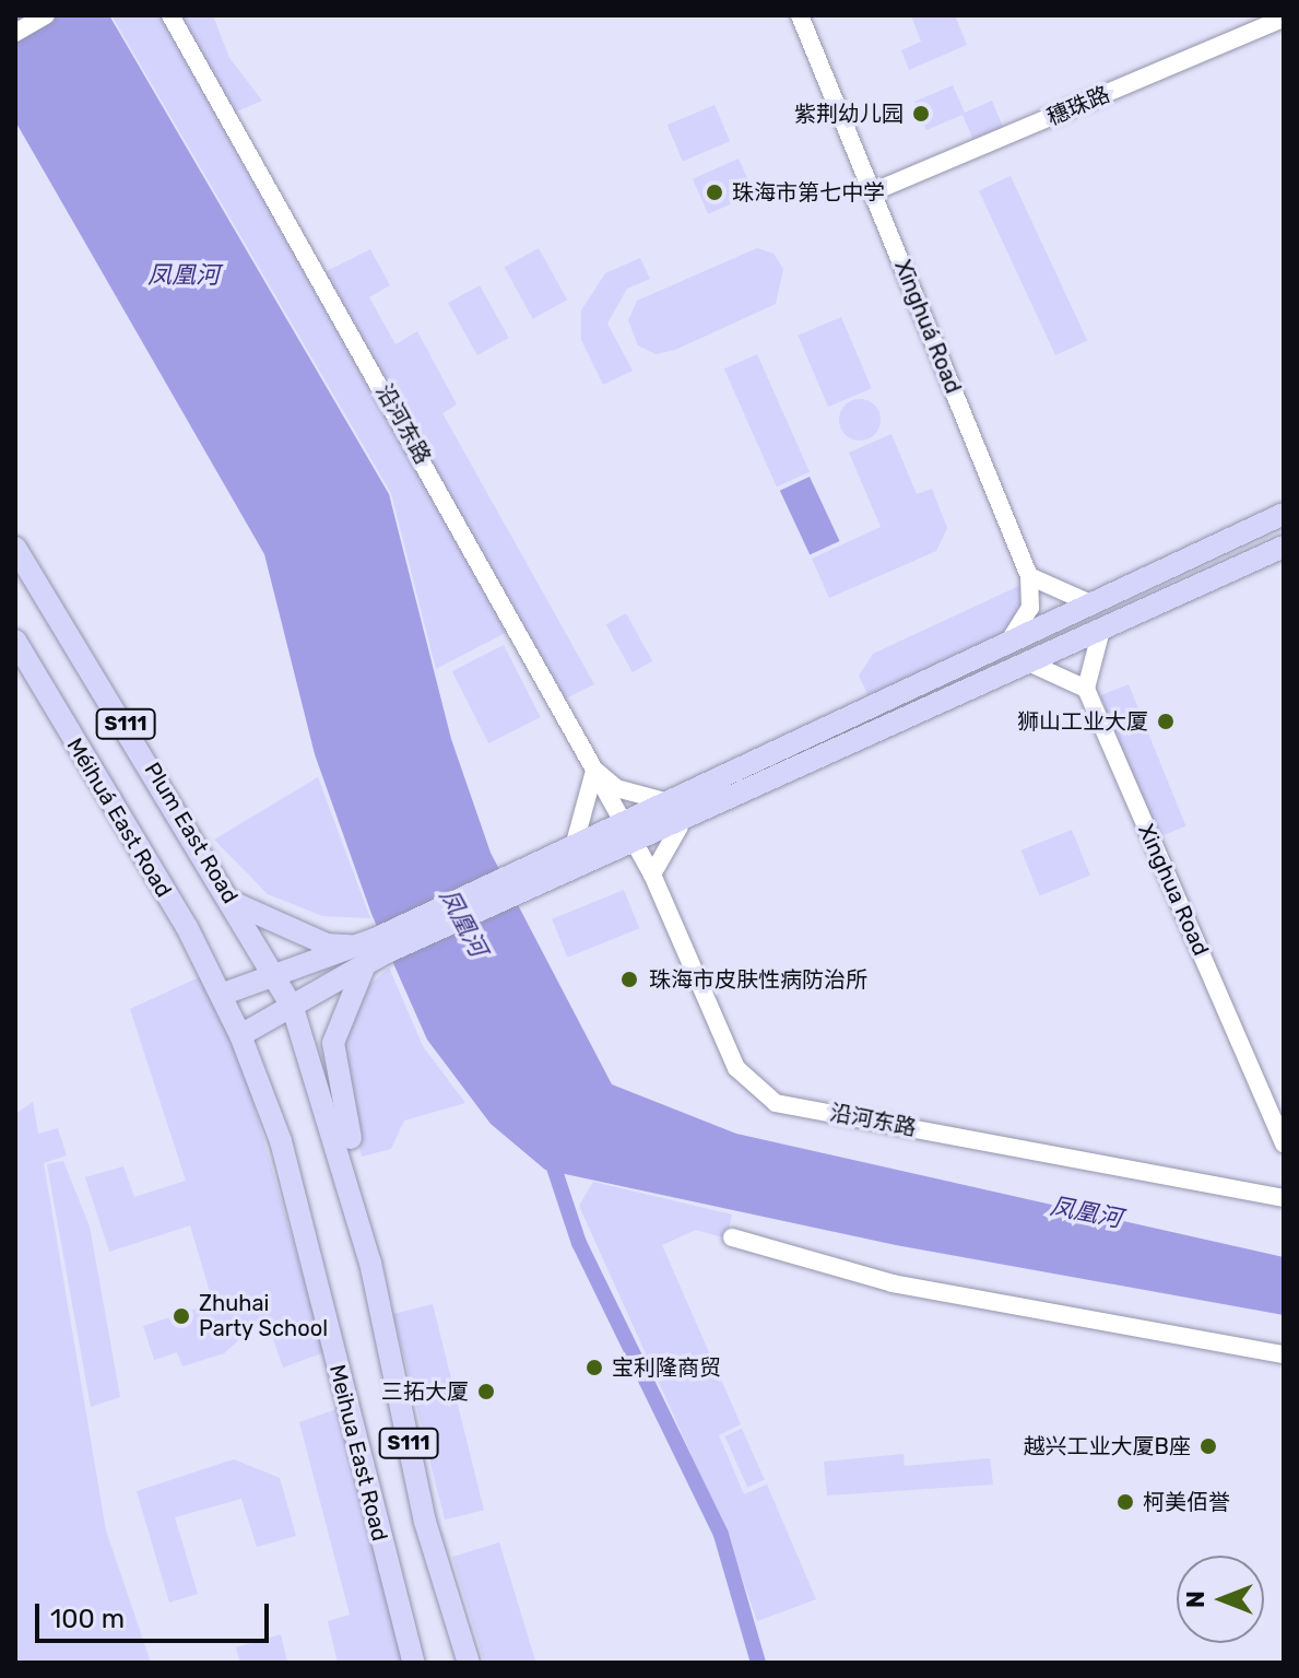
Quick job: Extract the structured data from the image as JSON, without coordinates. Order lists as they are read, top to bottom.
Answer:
{
  "streets": {
    "main road": [
      "S111",
      "Méihuá East Road",
      "Plum East Road",
      "Meihua East Road"
    ],
    "street": [
      "穗珠路",
      "Xīnghuá Road",
      "沿河东路",
      "Xinghua Road"
    ]
  },
  "crossings": [
    ["穗珠路", "Xīnghuá Road"],
    ["S111", "Plum East Road"],
    ["Méihuá East Road", "Meihua East Road"]
  ],
  "water": ["凤凰河"],
  "places": [
    "紫荆幼儿园",
    "珠海市第七中学",
    "狮山工业大厦",
    "珠海市皮肤性病防治所",
    "Zhuhai Party School",
    "宝利隆商贸",
    "三拓大厦",
    "越兴工业大厦B座",
    "柯美佰誉"
  ],
  "scale_bar": "100 m",
  "north": "left"
}
